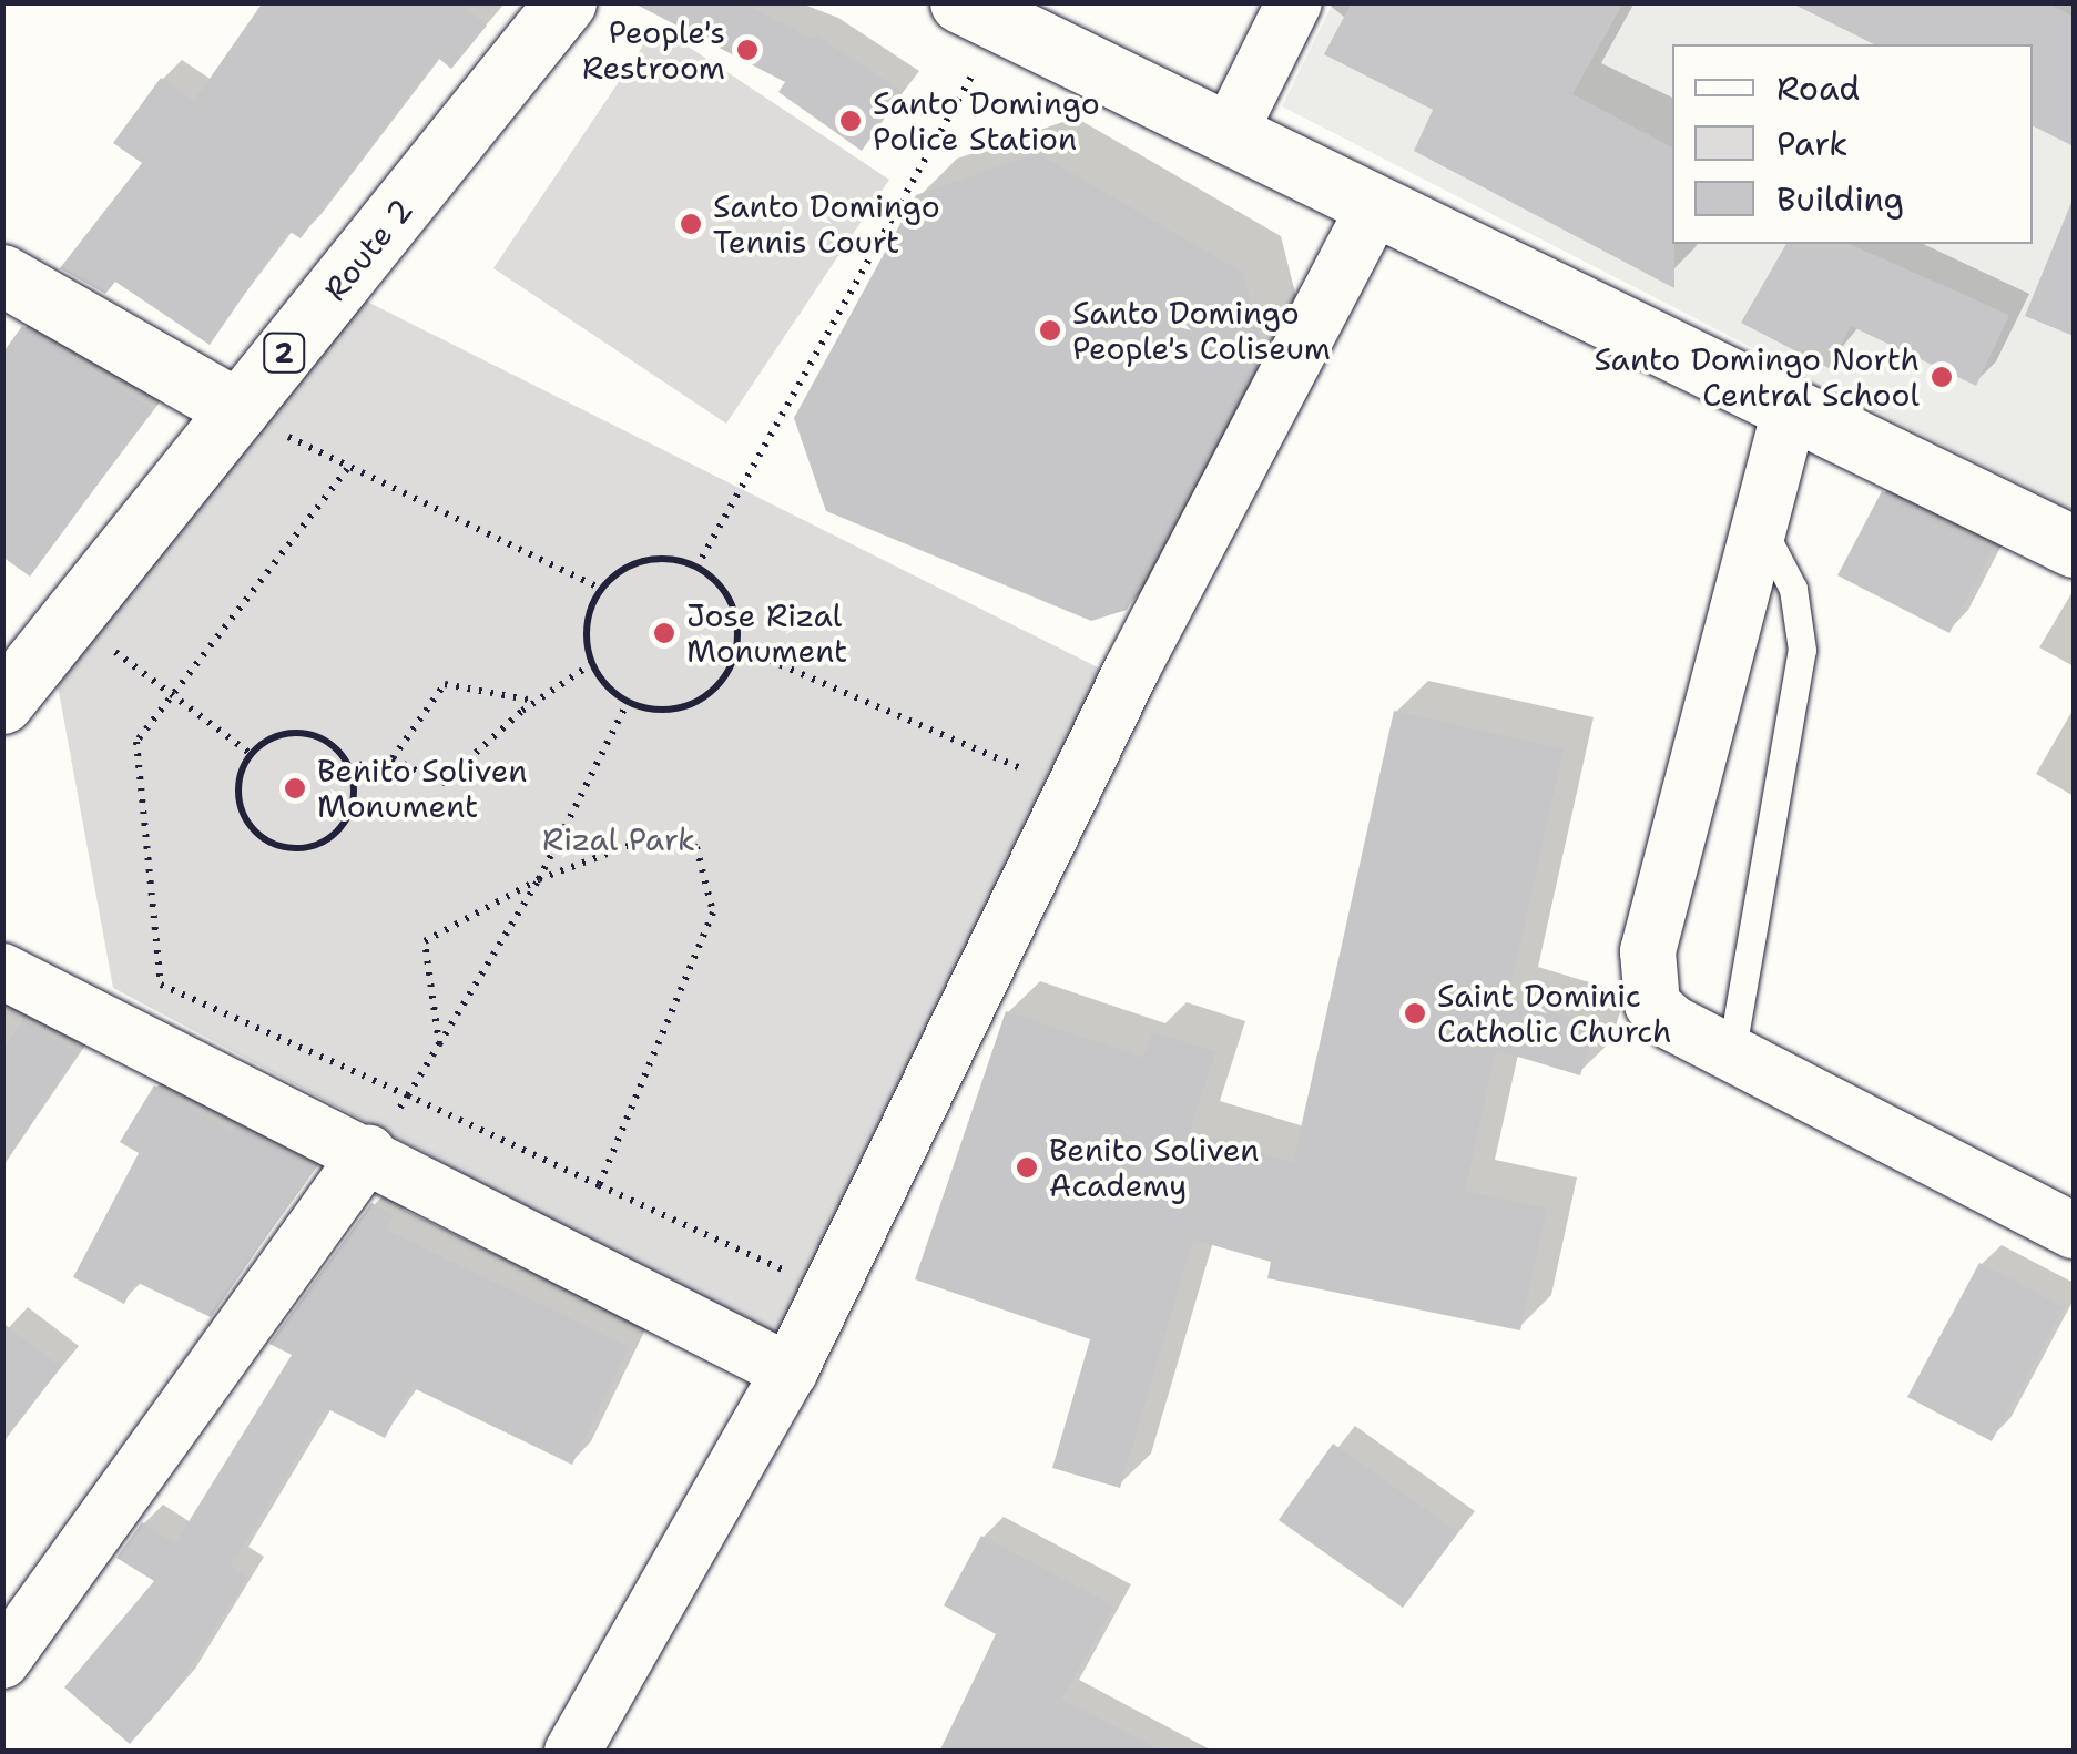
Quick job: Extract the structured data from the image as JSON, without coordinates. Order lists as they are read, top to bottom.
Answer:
{
  "streets": {
    "main road": ["Route 2", "2"]
  },
  "parks": ["Rizal Park"],
  "places": [
    "People's Restroom",
    "Santo Domingo Police Station",
    "Santo Domingo Tennis Court",
    "Santo Domingo People's Coliseum",
    "Santo Domingo North Central School",
    "Jose Rizal Monument",
    "Benito Soliven Monument",
    "Saint Dominic Catholic Church",
    "Benito Soliven Academy"
  ],
  "legend": ["Road", "Park", "Building"]
}
